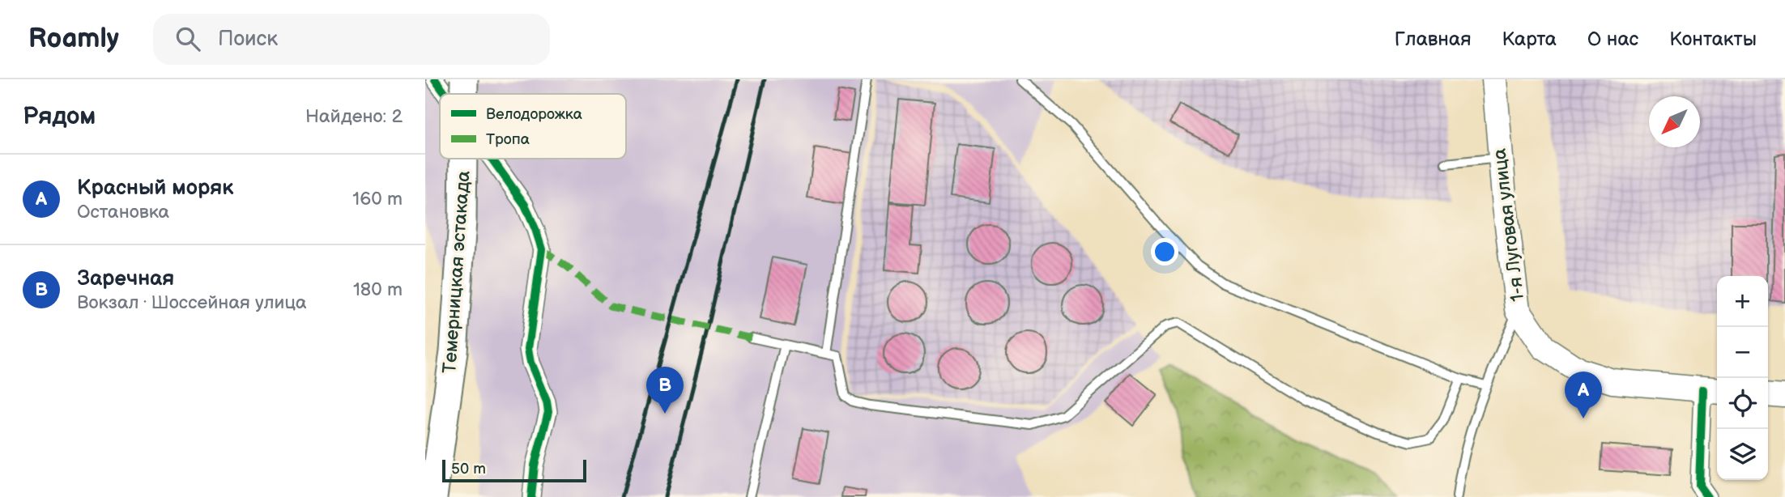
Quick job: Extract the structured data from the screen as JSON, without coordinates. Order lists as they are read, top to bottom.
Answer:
{
  "streets": {
    "main road": ["1-я Луговая улица", "Темерницкая эстакада"]
  },
  "legend": ["Велодорожка", "Тропа"],
  "scale_bar": "50 m",
  "north": "bottom left",
  "page": {
    "header": "Roamly",
    "search": "Поиск",
    "nav": [
      "Главная",
      "Карта",
      "О нас",
      "Контакты"
    ],
    "heading": ["Рядом", "Найдено: 2"],
    "list": [
      {
        "mark": "A",
        "name": "Красный моряк",
        "note": "Остановка",
        "value": "160 m"
      },
      {
        "mark": "B",
        "name": "Заречная",
        "note": "Вокзал · Шоссейная улица",
        "value": "180 m"
      }
    ],
    "map_buttons": ["+", "−"],
    "pins": ["B", "A"],
    "scale": "50 m"
  }
}
